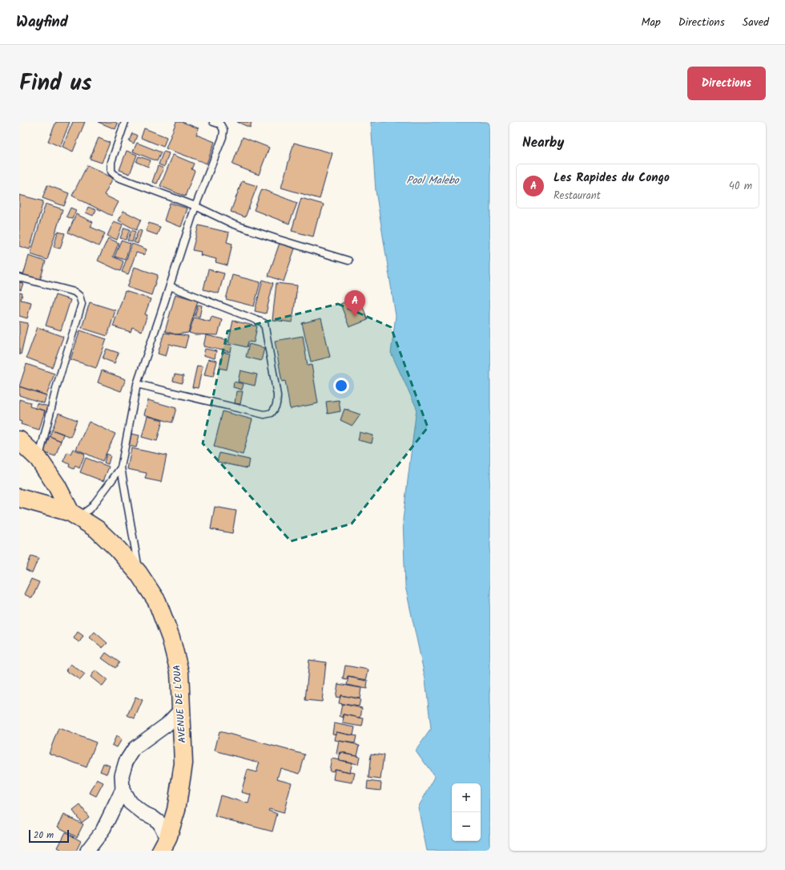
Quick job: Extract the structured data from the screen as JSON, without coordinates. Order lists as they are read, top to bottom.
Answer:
{
  "streets": {
    "main road": ["AVENUE DE L'OUA"]
  },
  "water": ["Pool Malebo"],
  "scale_bar": "20 m",
  "page": {
    "header": "Wayfind",
    "nav": ["Map", "Directions", "Saved"],
    "title": "Find us",
    "buttons": "Directions",
    "heading": "Nearby",
    "list": [
      {
        "mark": "A",
        "name": "Les Rapides du Congo",
        "note": "Restaurant",
        "value": "40 m"
      }
    ],
    "pins": "A",
    "map_buttons": ["+", "−"],
    "scale": "20 m"
  }
}
